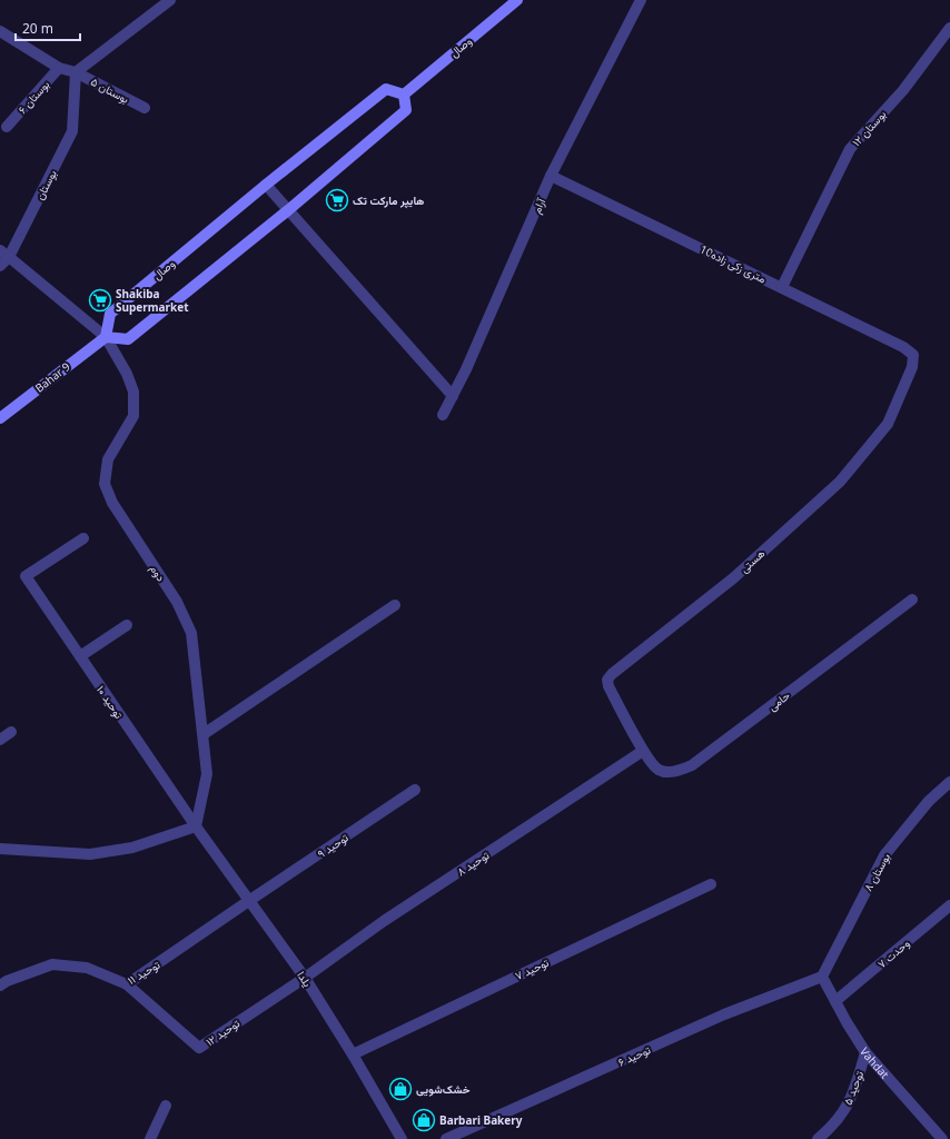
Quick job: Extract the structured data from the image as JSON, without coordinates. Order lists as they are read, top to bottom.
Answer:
{
  "streets": {
    "main road": ["وصال", "Bahar 9"],
    "street": [
      "بوستان ۵",
      "بوستان ۶",
      "بوستان ۱۲",
      "بوستان",
      "آرام",
      "10متری زکی زاده",
      "هستی",
      "دوم",
      "حامی",
      "توحید ۱۰",
      "توحید ۹",
      "توحید ۸",
      "بوستان ۸",
      "وحدت ۷",
      "توحید ۷",
      "توحید ۱۱",
      "یلدا",
      "توحید ۱۲",
      "توحید ۶",
      "Vahdat",
      "توحید ۵"
    ]
  },
  "crossings": [
    ["وصال", "Bahar 9"],
    ["وصال", "دوم"],
    ["بوستان ۵", "بوستان"],
    ["بوستان ۱۲", "10متری زکی زاده"],
    ["آرام", "10متری زکی زاده"],
    ["10متری زکی زاده", "هستی"],
    ["Bahar 9", "دوم"],
    ["هستی", "حامی"],
    ["هستی", "توحید ۸"],
    ["دوم", "توحید ۱۰"],
    ["دوم", "یلدا"],
    ["حامی", "توحید ۸"],
    ["توحید ۱۰", "یلدا"],
    ["توحید ۹", "توحید ۱۱"],
    ["توحید ۹", "یلدا"],
    ["توحید ۸", "یلدا"],
    ["توحید ۸", "توحید ۱۲"],
    ["بوستان ۸", "توحید ۶"],
    ["بوستان ۸", "Vahdat"],
    ["وحدت ۷", "Vahdat"],
    ["توحید ۷", "یلدا"],
    ["توحید ۱۱", "یلدا"],
    ["توحید ۱۱", "توحید ۱۲"],
    ["یلدا", "توحید ۱۲"],
    ["توحید ۶", "Vahdat"],
    ["Vahdat", "توحید ۵"]
  ],
  "places": {
    "supermarket": ["هایپر مارکت تک", "Shakiba Supermarket"],
    "shop": ["خشک‌شویی", "Barbari Bakery"]
  },
  "scale_bar": "20 m"
}
